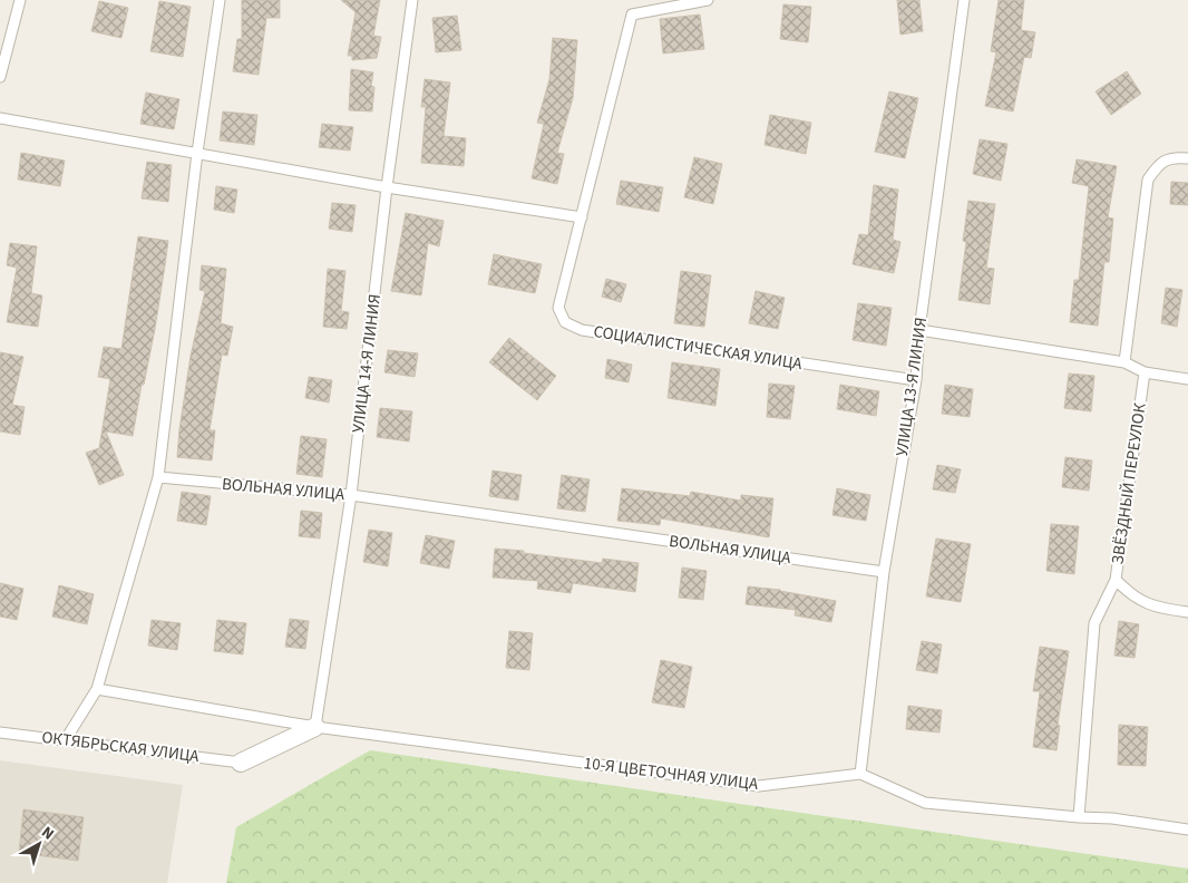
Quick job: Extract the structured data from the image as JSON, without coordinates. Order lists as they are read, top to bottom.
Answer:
{
  "streets": {
    "lane": [
      "СОЦИАЛИСТИЧЕСКАЯ УЛИЦА",
      "УЛИЦА 14-Я ЛИНИЯ",
      "УЛИЦА 13-Я ЛИНИЯ",
      "ЗВЁЗДНЫЙ ПЕРЕУЛОК",
      "ВОЛЬНАЯ УЛИЦА",
      "ОКТЯБРЬСКАЯ УЛИЦА",
      "10-Я ЦВЕТОЧНАЯ УЛИЦА"
    ]
  },
  "crossings": [
    ["СОЦИАЛИСТИЧЕСКАЯ УЛИЦА", "УЛИЦА 13-Я ЛИНИЯ"],
    ["УЛИЦА 14-Я ЛИНИЯ", "ВОЛЬНАЯ УЛИЦА"],
    ["УЛИЦА 14-Я ЛИНИЯ", "10-Я ЦВЕТОЧНАЯ УЛИЦА"],
    ["УЛИЦА 13-Я ЛИНИЯ", "ВОЛЬНАЯ УЛИЦА"],
    ["УЛИЦА 13-Я ЛИНИЯ", "10-Я ЦВЕТОЧНАЯ УЛИЦА"]
  ],
  "north": "top right"
}
